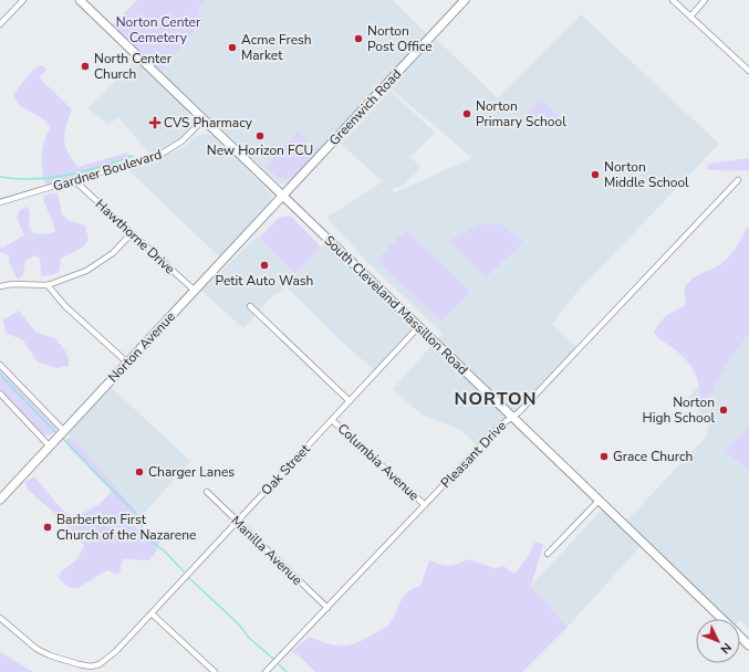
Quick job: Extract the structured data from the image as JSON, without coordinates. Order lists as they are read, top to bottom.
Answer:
{
  "streets": {
    "main road": ["Greenwich Road", "South Cleveland Massillon Road", "Norton Avenue"],
    "street": [
      "Gardner Boulevard",
      "Hawthorne Drive",
      "Pleasant Drive",
      "Columbia Avenue",
      "Oak Street",
      "Manilla Avenue"
    ]
  },
  "crossings": [
    ["Greenwich Road", "South Cleveland Massillon Road"],
    ["Greenwich Road", "Norton Avenue"],
    ["Gardner Boulevard", "Hawthorne Drive"],
    ["Gardner Boulevard", "South Cleveland Massillon Road"],
    ["Hawthorne Drive", "Norton Avenue"],
    ["South Cleveland Massillon Road", "Norton Avenue"],
    ["South Cleveland Massillon Road", "Pleasant Drive"],
    ["South Cleveland Massillon Road", "Oak Street"],
    ["Pleasant Drive", "Columbia Avenue"],
    ["Pleasant Drive", "Manilla Avenue"],
    ["Columbia Avenue", "Oak Street"],
    ["Oak Street", "Manilla Avenue"]
  ],
  "districts": ["NORTON"],
  "parks": ["Norton Center Cemetery"],
  "places": {
    "other": [
      "Norton Post Office",
      "Acme Fresh Market",
      "North Center Church",
      "Norton Primary School",
      "New Horizon FCU",
      "Norton Middle School",
      "Petit Auto Wash",
      "Norton High School",
      "Grace Church",
      "Charger Lanes",
      "Barberton First Church of the Nazarene"
    ],
    "health": ["CVS Pharmacy"]
  },
  "north": "bottom right"
}
